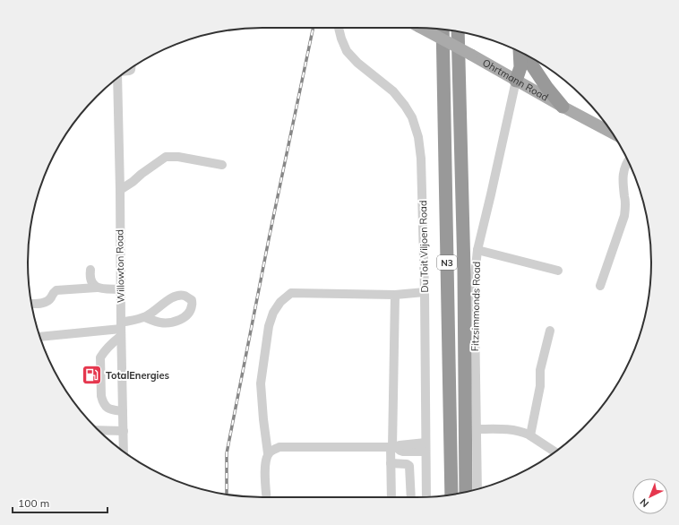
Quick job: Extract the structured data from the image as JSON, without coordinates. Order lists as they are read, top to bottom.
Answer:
{
  "streets": {
    "highway": ["N3"],
    "main road": ["Ohrtmann Road"],
    "street": ["Du Toit Viljoen Road", "Willowton Road", "Fitzsimmonds Road"]
  },
  "crossings": [
    ["Ohrtmann Road", "Fitzsimmonds Road"]
  ],
  "places": {
    "fuel station": ["TotalEnergies"]
  },
  "scale_bar": "100 m",
  "north": "bottom left"
}
